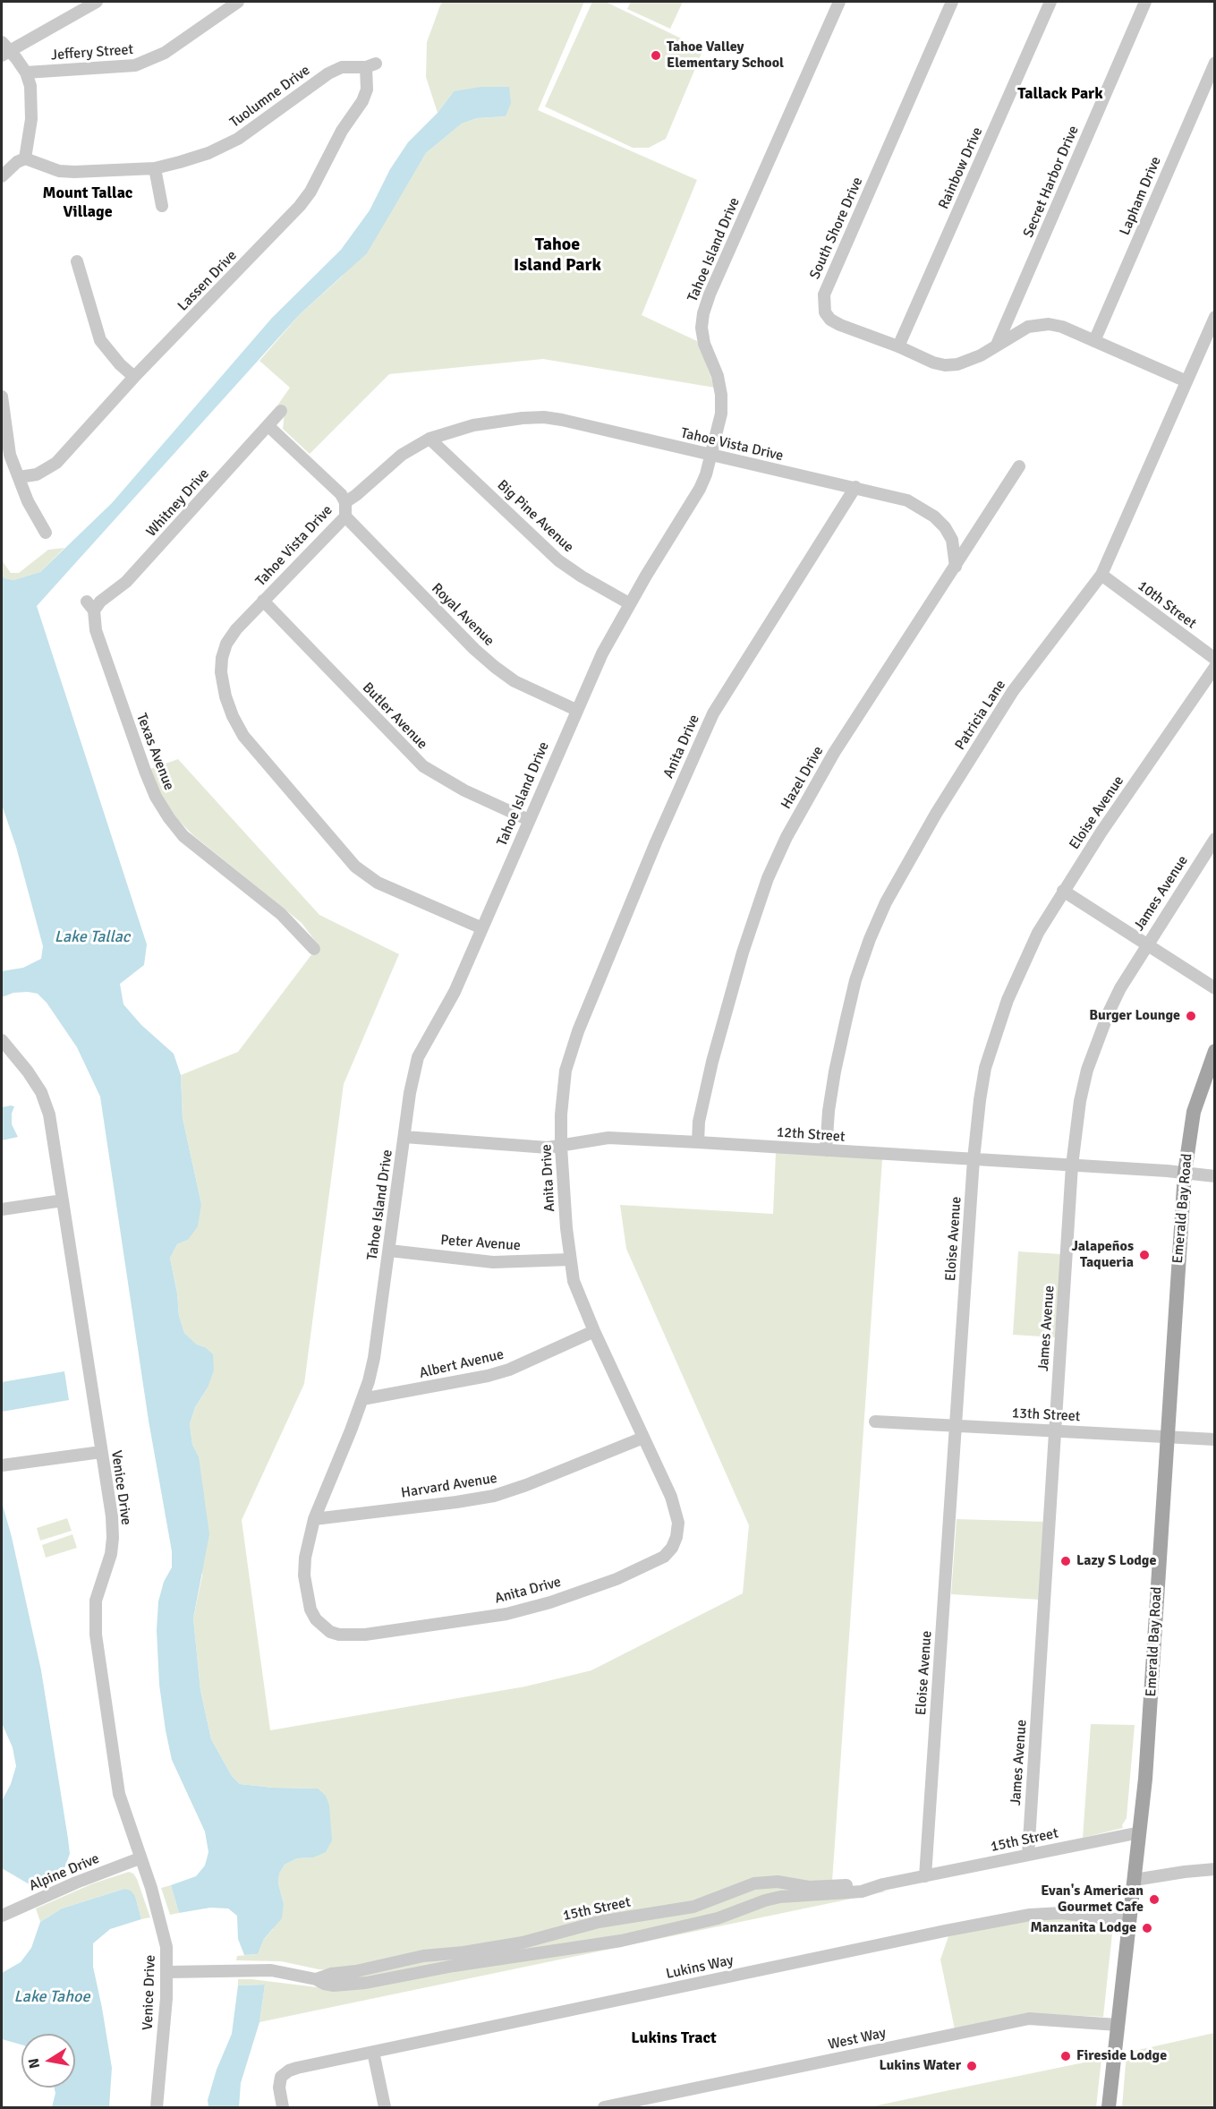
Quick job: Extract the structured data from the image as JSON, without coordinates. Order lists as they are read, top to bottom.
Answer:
{
  "streets": {
    "main road": ["Emerald Bay Road"],
    "street": [
      "Jeffery Street",
      "Tuolumne Drive",
      "Rainbow Drive",
      "Secret Harbor Drive",
      "Lapham Drive",
      "South Shore Drive",
      "Tahoe Island Drive",
      "Lassen Drive",
      "Tahoe Vista Drive",
      "Whitney Drive",
      "Big Pine Avenue",
      "10th Street",
      "Royal Avenue",
      "Patricia Lane",
      "Butler Avenue",
      "Anita Drive",
      "Texas Avenue",
      "Hazel Drive",
      "Eloise Avenue",
      "James Avenue",
      "12th Street",
      "Peter Avenue",
      "Albert Avenue",
      "13th Street",
      "Harvard Avenue",
      "Venice Drive",
      "15th Street",
      "Alpine Drive",
      "Lukins Way",
      "West Way"
    ]
  },
  "crossings": [
    ["Tuolumne Drive", "Lassen Drive"],
    ["Rainbow Drive", "South Shore Drive"],
    ["Secret Harbor Drive", "South Shore Drive"],
    ["Lapham Drive", "South Shore Drive"],
    ["South Shore Drive", "Patricia Lane"],
    ["Tahoe Island Drive", "Tahoe Vista Drive"],
    ["Tahoe Island Drive", "Big Pine Avenue"],
    ["Tahoe Island Drive", "Royal Avenue"],
    ["Tahoe Island Drive", "Butler Avenue"],
    ["Tahoe Island Drive", "Anita Drive"],
    ["Tahoe Island Drive", "12th Street"],
    ["Tahoe Island Drive", "Peter Avenue"],
    ["Tahoe Island Drive", "Albert Avenue"],
    ["Tahoe Island Drive", "Harvard Avenue"],
    ["Tahoe Vista Drive", "Big Pine Avenue"],
    ["Tahoe Vista Drive", "Royal Avenue"],
    ["Tahoe Vista Drive", "Butler Avenue"],
    ["Tahoe Vista Drive", "Anita Drive"],
    ["Tahoe Vista Drive", "Hazel Drive"],
    ["Whitney Drive", "Texas Avenue"],
    ["10th Street", "Patricia Lane"],
    ["Patricia Lane", "12th Street"],
    ["Anita Drive", "12th Street"],
    ["Anita Drive", "Peter Avenue"],
    ["Anita Drive", "Albert Avenue"],
    ["Anita Drive", "Harvard Avenue"],
    ["Hazel Drive", "12th Street"],
    ["Eloise Avenue", "12th Street"],
    ["Eloise Avenue", "13th Street"],
    ["Eloise Avenue", "15th Street"],
    ["James Avenue", "12th Street"],
    ["James Avenue", "13th Street"],
    ["James Avenue", "15th Street"],
    ["12th Street", "Emerald Bay Road"],
    ["Emerald Bay Road", "13th Street"],
    ["Emerald Bay Road", "15th Street"],
    ["Emerald Bay Road", "Lukins Way"],
    ["Emerald Bay Road", "West Way"],
    ["Venice Drive", "15th Street"],
    ["Venice Drive", "Alpine Drive"]
  ],
  "districts": [
    "Tallack Park",
    "Mount Tallac Village",
    "Tahoe Island Park",
    "Lukins Tract"
  ],
  "water": ["Lake Tallac", "Lake Tahoe"],
  "places": [
    "Tahoe Valley Elementary School",
    "Burger Lounge",
    "Jalapeños Taqueria",
    "Lazy S Lodge",
    "Evan's American Gourmet Cafe",
    "Manzanita Lodge",
    "Fireside Lodge",
    "Lukins Water"
  ],
  "north": "left"
}
